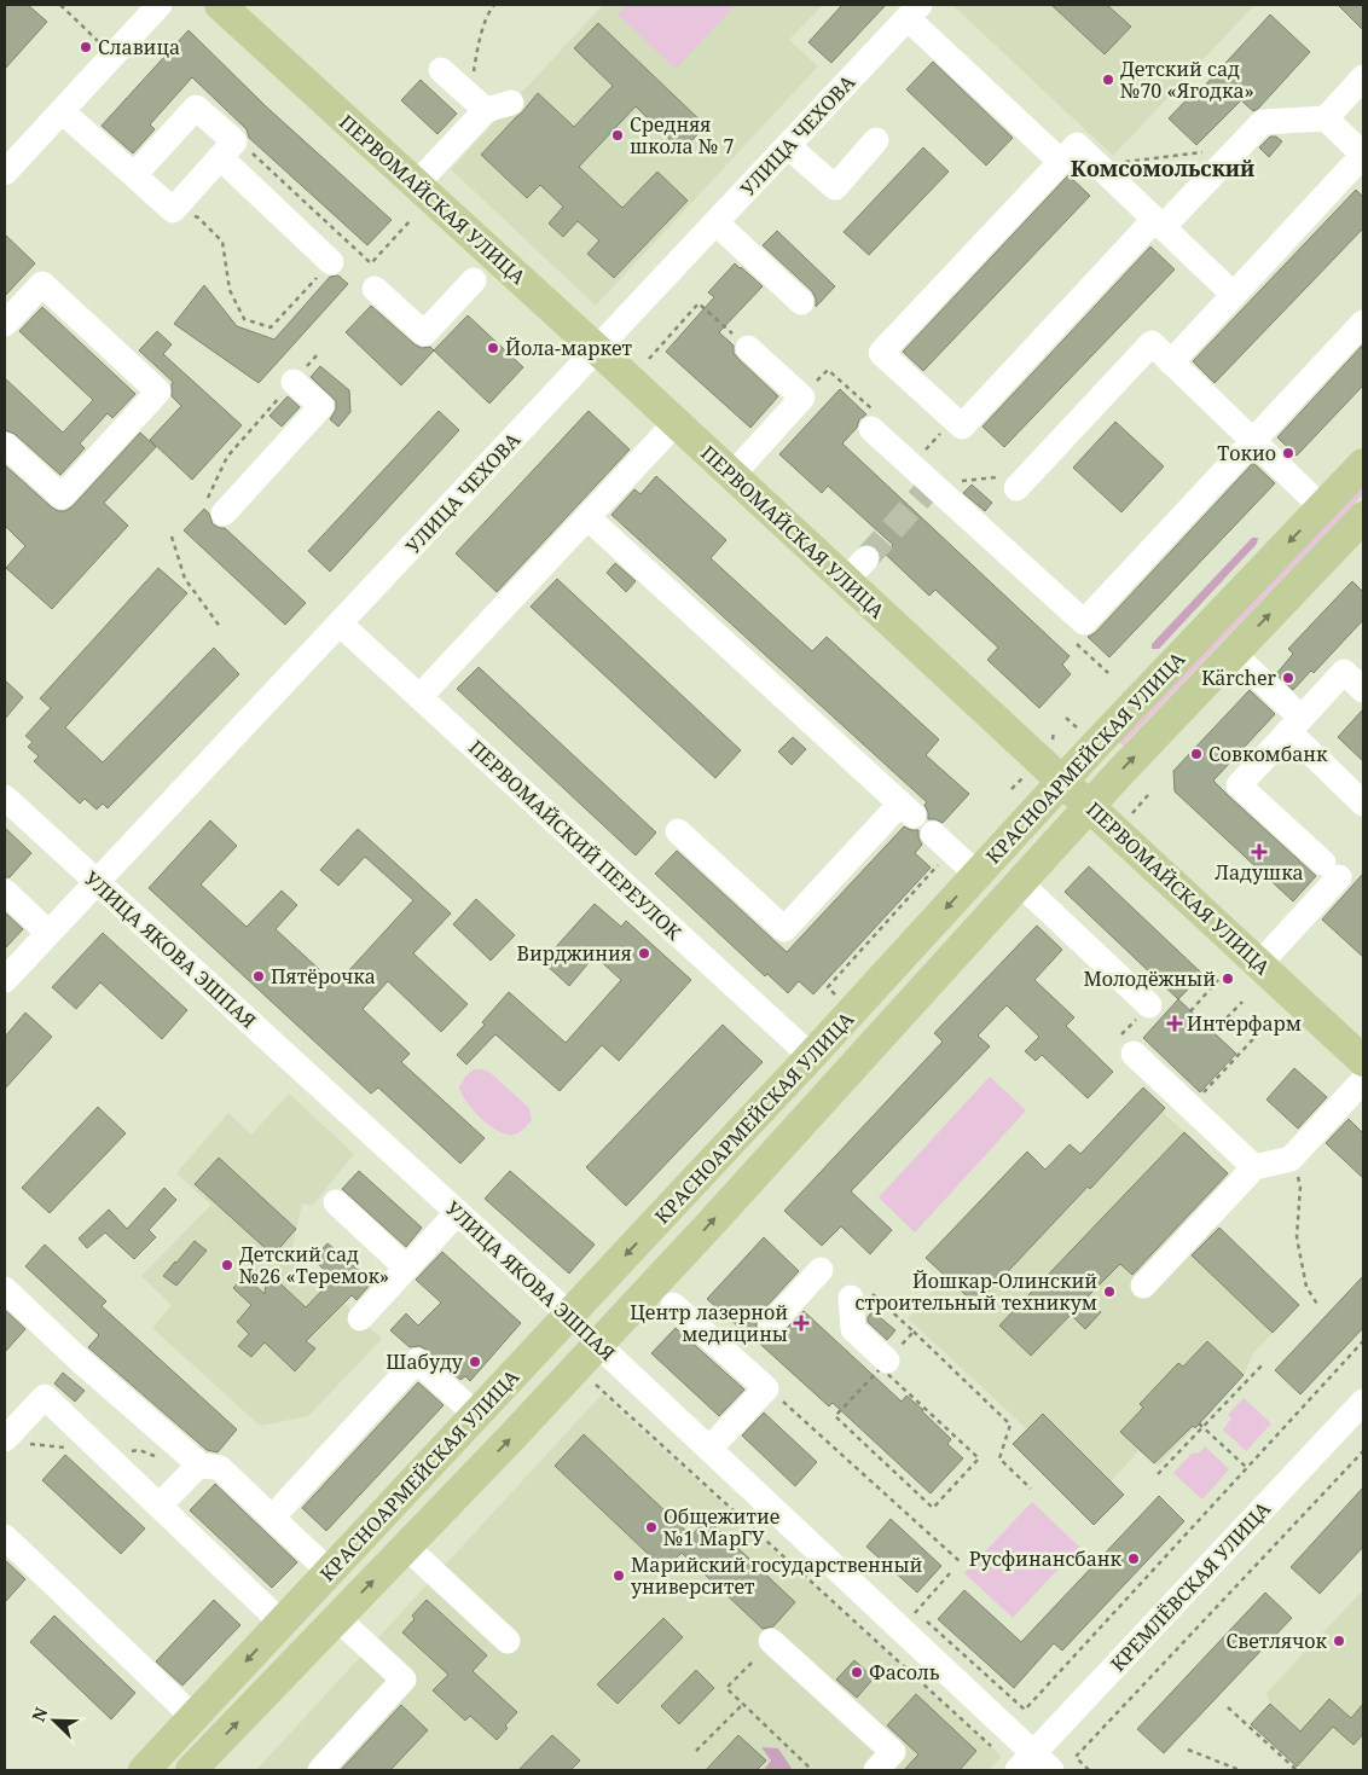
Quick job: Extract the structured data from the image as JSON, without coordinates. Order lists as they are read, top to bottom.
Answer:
{
  "streets": {
    "main road": ["ПЕРВОМАЙСКАЯ УЛИЦА", "КРАСНОАРМЕЙСКАЯ УЛИЦА", "УЛИЦА ЯКОВА ЭШПАЯ"],
    "street": ["УЛИЦА ЧЕХОВА", "ПЕРВОМАЙСКИЙ ПЕРЕУЛОК", "КРЕМЛЁВСКАЯ УЛИЦА"]
  },
  "crossings": [
    ["УЛИЦА ЧЕХОВА", "ПЕРВОМАЙСКАЯ УЛИЦА"],
    ["УЛИЦА ЧЕХОВА", "ПЕРВОМАЙСКИЙ ПЕРЕУЛОК"],
    ["УЛИЦА ЧЕХОВА", "УЛИЦА ЯКОВА ЭШПАЯ"],
    ["ПЕРВОМАЙСКАЯ УЛИЦА", "КРАСНОАРМЕЙСКАЯ УЛИЦА"],
    ["КРАСНОАРМЕЙСКАЯ УЛИЦА", "ПЕРВОМАЙСКИЙ ПЕРЕУЛОК"],
    ["КРАСНОАРМЕЙСКАЯ УЛИЦА", "УЛИЦА ЯКОВА ЭШПАЯ"],
    ["УЛИЦА ЯКОВА ЭШПАЯ", "КРЕМЛЁВСКАЯ УЛИЦА"]
  ],
  "districts": ["Комсомольский"],
  "places": {
    "other": [
      "Славица",
      "Детский сад №70 «Ягодка»",
      "Средняя школа № 7",
      "Йола-маркет",
      "Токио",
      "Kärcher",
      "Совкомбанк",
      "Вирджиния",
      "Пятёрочка",
      "Молодёжный",
      "Детский сад №26 «Теремок»",
      "Йошкар-Олинский строительный техникум",
      "Шабуду",
      "Общежитие №1 МарГУ",
      "Русфинансбанк",
      "Марийский государственный университет",
      "Светлячок",
      "Фасоль"
    ],
    "health": ["Ладушка", "Интерфарм", "Центр лазерной медицины"]
  },
  "north": "top left"
}
